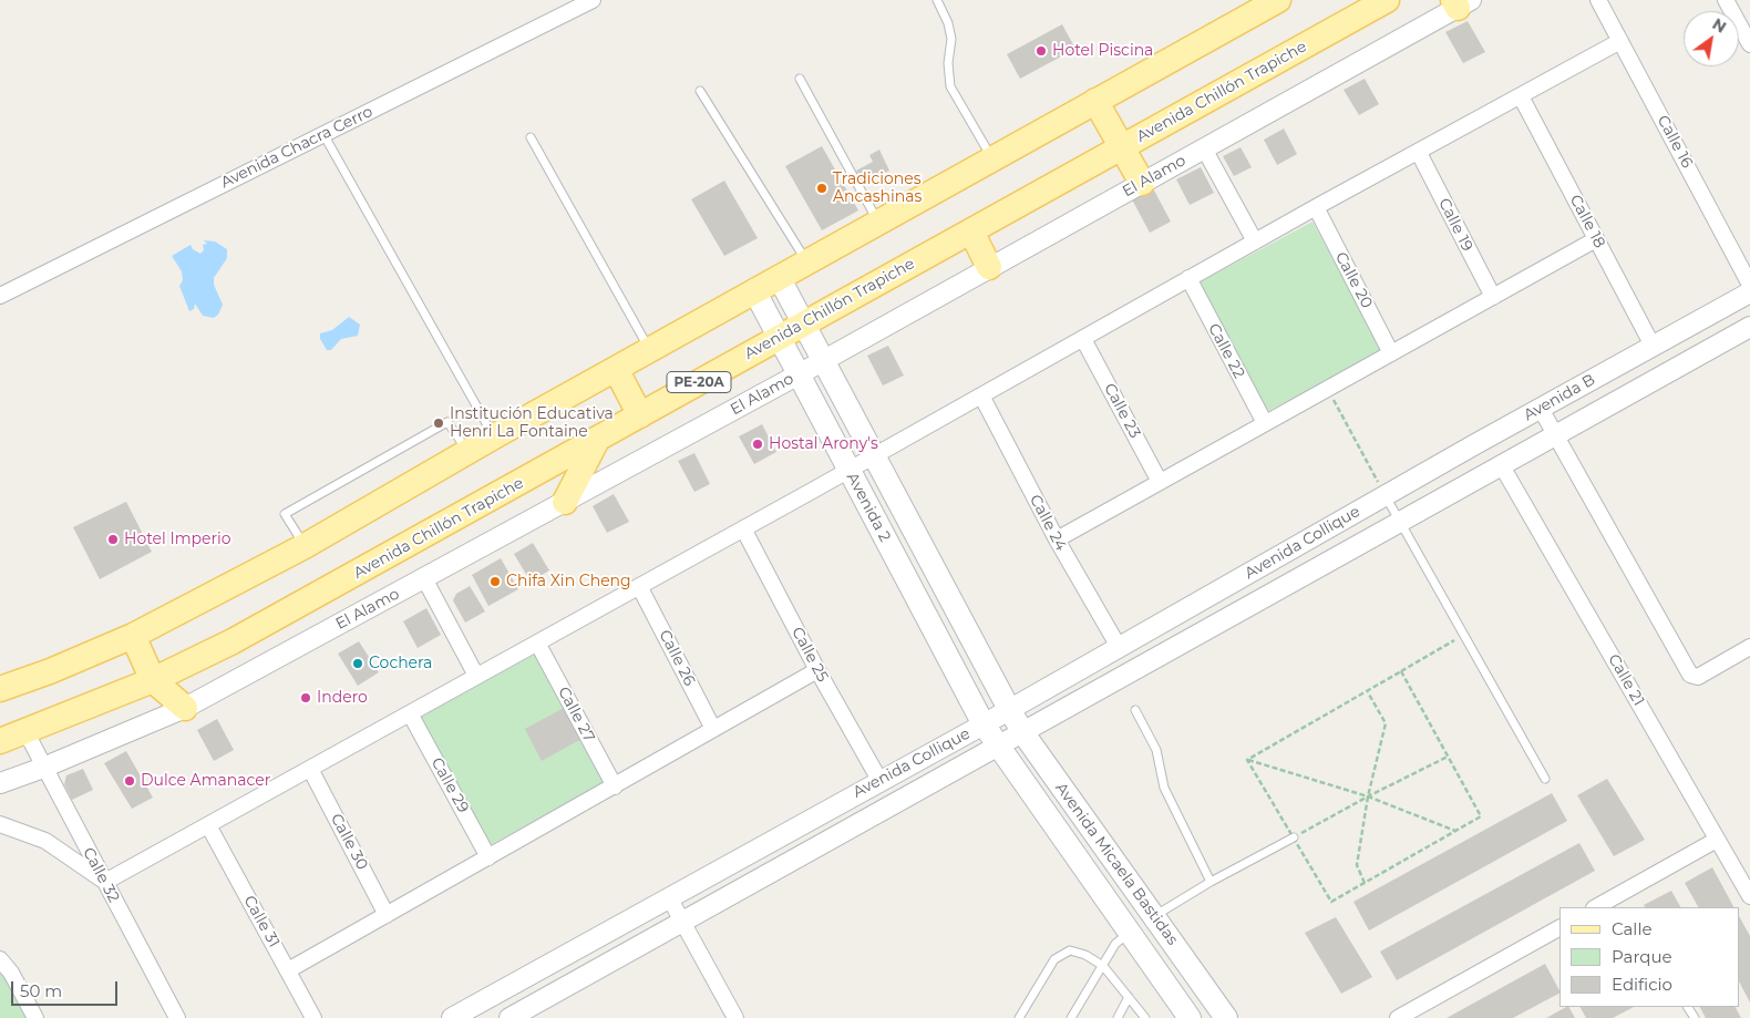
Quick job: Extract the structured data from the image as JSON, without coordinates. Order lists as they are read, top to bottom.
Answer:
{
  "streets": {
    "main road": [
      "Avenida Chillón Trapiche",
      "PE-20A",
      "Avenida 2",
      "Avenida Micaela Bastidas"
    ],
    "street": [
      "Calle 16",
      "Avenida Chacra Cerro",
      "El Alamo",
      "Calle 18",
      "Calle 19",
      "Calle 20",
      "Calle 22",
      "Avenida B",
      "Calle 23",
      "Calle 24",
      "Avenida Collique",
      "Calle 25",
      "Calle 26",
      "Calle 21",
      "Calle 27",
      "Calle 29",
      "Calle 30",
      "Calle 32",
      "Calle 31"
    ]
  },
  "crossings": [
    ["Avenida Chillón Trapiche", "Avenida 2"],
    ["Avenida Chillón Trapiche", "Calle 32"],
    ["El Alamo", "Avenida 2"],
    ["El Alamo", "Calle 32"],
    ["Calle 18", "Avenida B"],
    ["Avenida B", "Avenida Collique"],
    ["Avenida B", "Calle 21"],
    ["Avenida B", "Avenida Micaela Bastidas"],
    ["Avenida 2", "Avenida Collique"],
    ["Avenida 2", "Avenida Micaela Bastidas"],
    ["Calle 24", "Avenida Collique"],
    ["Avenida Collique", "Calle 25"],
    ["Avenida Collique", "Avenida Micaela Bastidas"]
  ],
  "places": [
    "Hotel Piscina",
    "Tradiciones Ancashinas",
    "Institución Educativa Henri La Fontaine",
    "Hostal Arony's",
    "Hotel Imperio",
    "Chifa Xin Cheng",
    "Cochera",
    "Indero",
    "Dulce Amanacer"
  ],
  "legend": ["Calle", "Parque", "Edificio"],
  "scale_bar": "50 m",
  "north": "top right"
}
